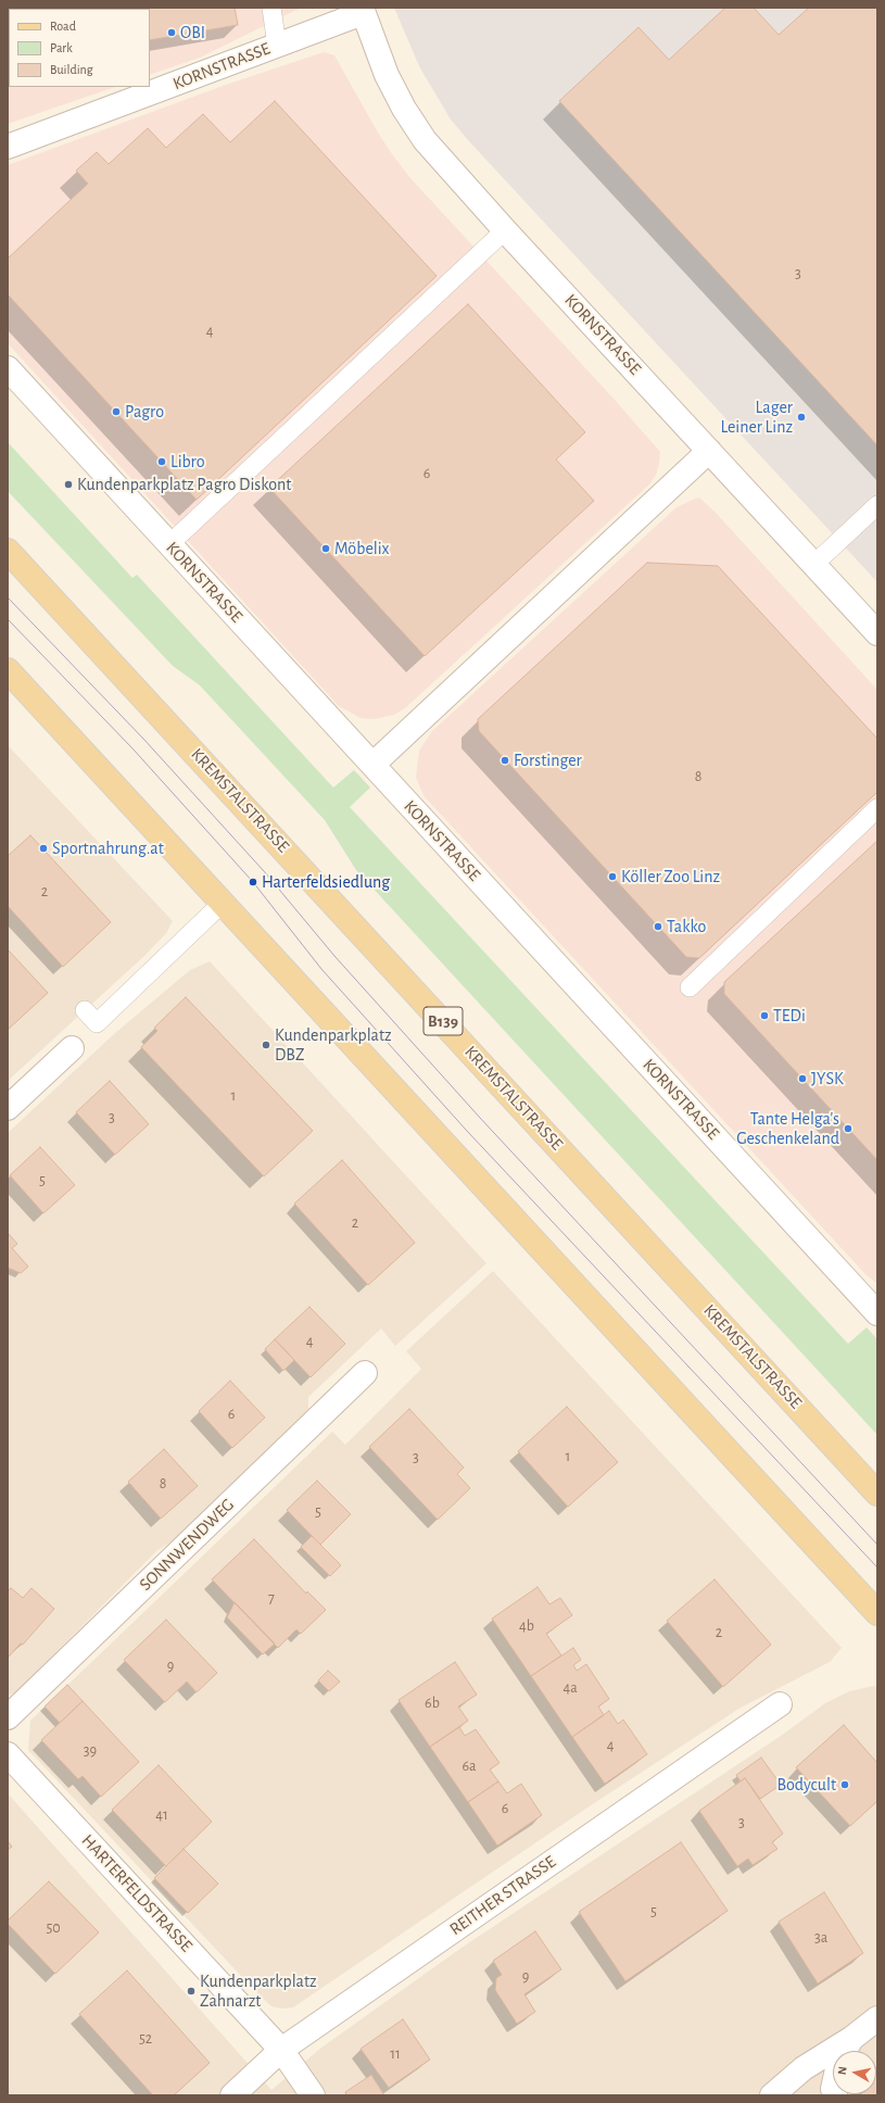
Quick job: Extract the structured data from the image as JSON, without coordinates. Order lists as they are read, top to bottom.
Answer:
{
  "streets": {
    "main road": ["KREMSTALSTRASSE", "B139"],
    "street": [
      "KORNSTRASSE",
      "SONNWENDWEG",
      "HARTERFELDSTRASSE",
      "REITHER STRASSE"
    ]
  },
  "crossings": [
    ["HARTERFELDSTRASSE", "REITHER STRASSE"]
  ],
  "places": [
    "OBI",
    "Pagro",
    "Lager Leiner Linz",
    "Libro",
    "Kundenparkplatz Pagro Diskont",
    "Möbelix",
    "Forstinger",
    "Sportnahrung.at",
    "Köller Zoo Linz",
    "Harterfeldsiedlung",
    "Takko",
    "TEDi",
    "Kundenparkplatz DBZ",
    "JYSK",
    "Tante Helga's Geschenkeland",
    "Bodycult",
    "Kundenparkplatz Zahnarzt"
  ],
  "house_numbers": [
    "3",
    "4",
    "6",
    "8",
    "2",
    "1",
    "3",
    "5",
    "2",
    "4",
    "6",
    "1",
    "3",
    "8",
    "5",
    "7",
    "4b",
    "2",
    "9",
    "4a",
    "6b",
    "4",
    "39",
    "6a",
    "6",
    "41",
    "3",
    "5",
    "50",
    "3a",
    "9",
    "52",
    "11"
  ],
  "legend": ["Road", "Park", "Building"],
  "north": "left"
}
